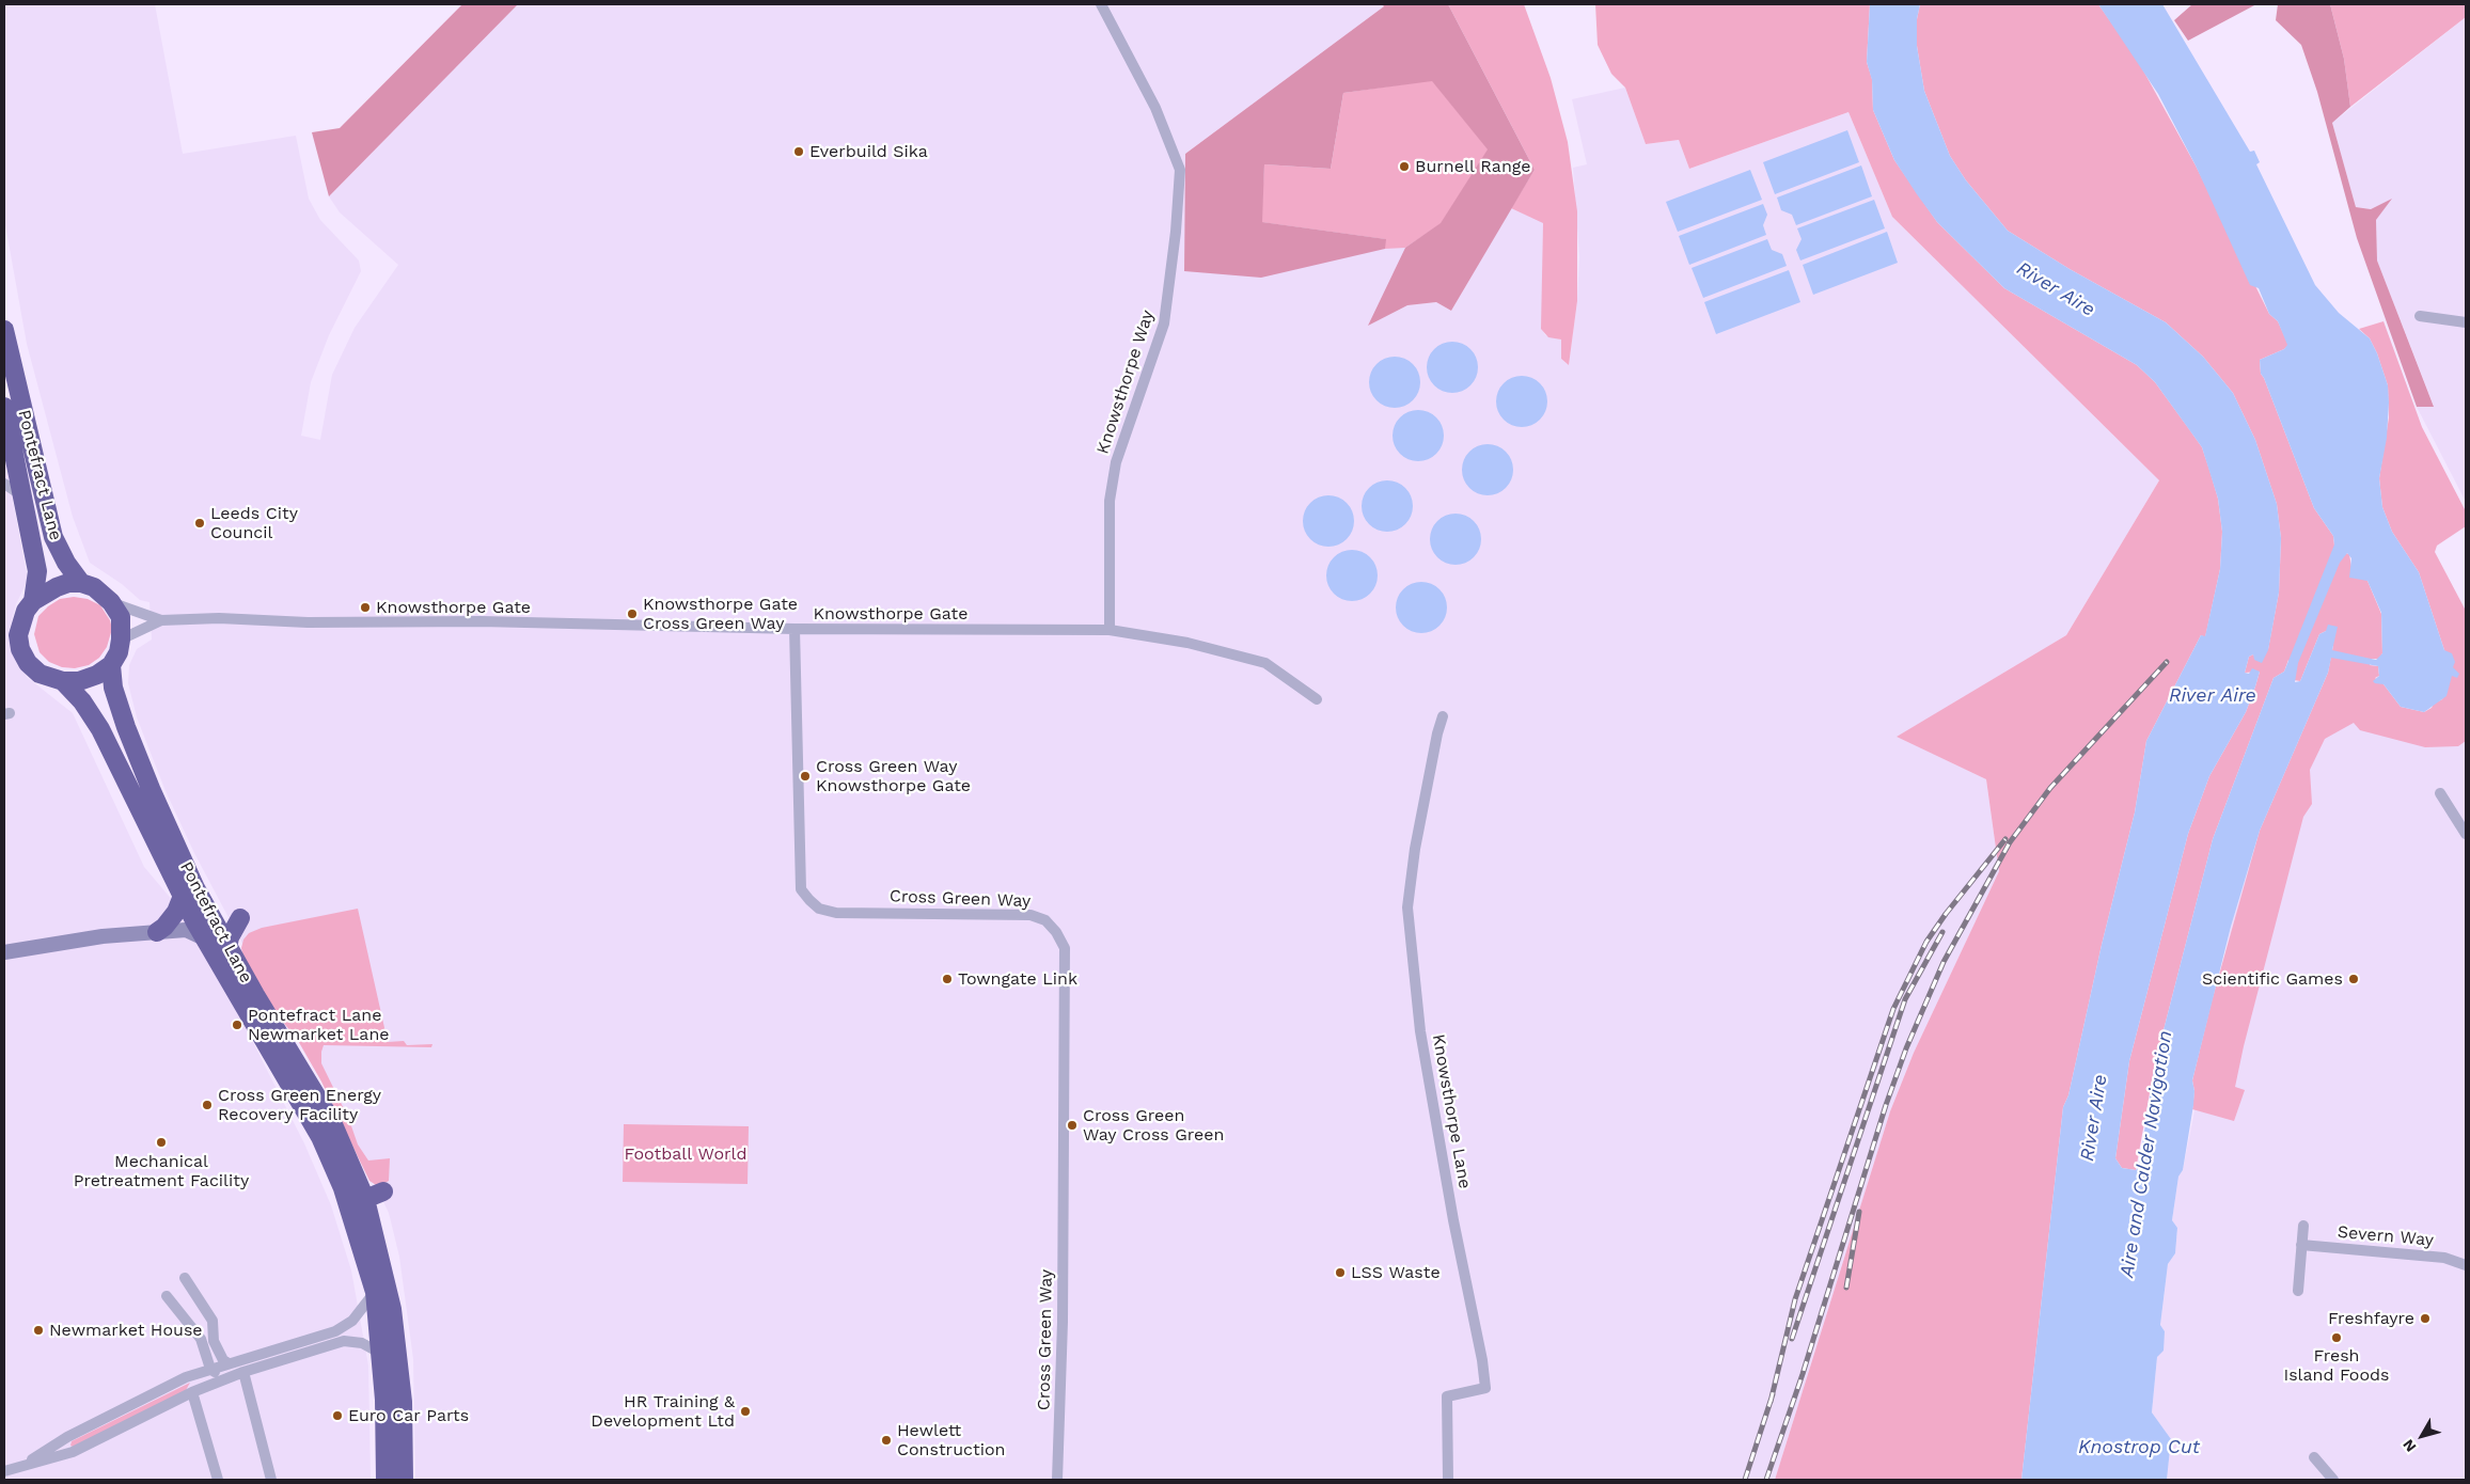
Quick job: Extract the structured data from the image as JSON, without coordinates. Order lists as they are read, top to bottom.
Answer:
{
  "streets": {
    "highway": ["Pontefract Lane"],
    "street": [
      "Knowsthorpe Way",
      "Knowsthorpe Gate",
      "Cross Green Way",
      "Knowsthorpe Lane",
      "Severn Way"
    ]
  },
  "crossings": [
    ["Knowsthorpe Way", "Knowsthorpe Gate"],
    ["Pontefract Lane", "Knowsthorpe Gate"],
    ["Knowsthorpe Gate", "Cross Green Way"]
  ],
  "water": ["River Aire", "Aire and Calder Navigation", "Knostrop Cut"],
  "parks": ["Football World"],
  "places": [
    "Everbuild Sika",
    "Burnell Range",
    "Leeds City Council",
    "Knowsthorpe Gate",
    "Knowsthorpe Gate Cross Green Way",
    "Cross Green Way Knowsthorpe Gate",
    "Towngate Link",
    "Scientific Games",
    "Pontefract Lane Newmarket Lane",
    "Cross Green Energy Recovery Facility",
    "Cross Green Way Cross Green",
    "Mechanical Pretreatment Facility",
    "LSS Waste",
    "Freshfayre",
    "Newmarket House",
    "Fresh Island Foods",
    "HR Training & Development Ltd",
    "Euro Car Parts",
    "Hewlett Construction"
  ],
  "north": "bottom left"
}
